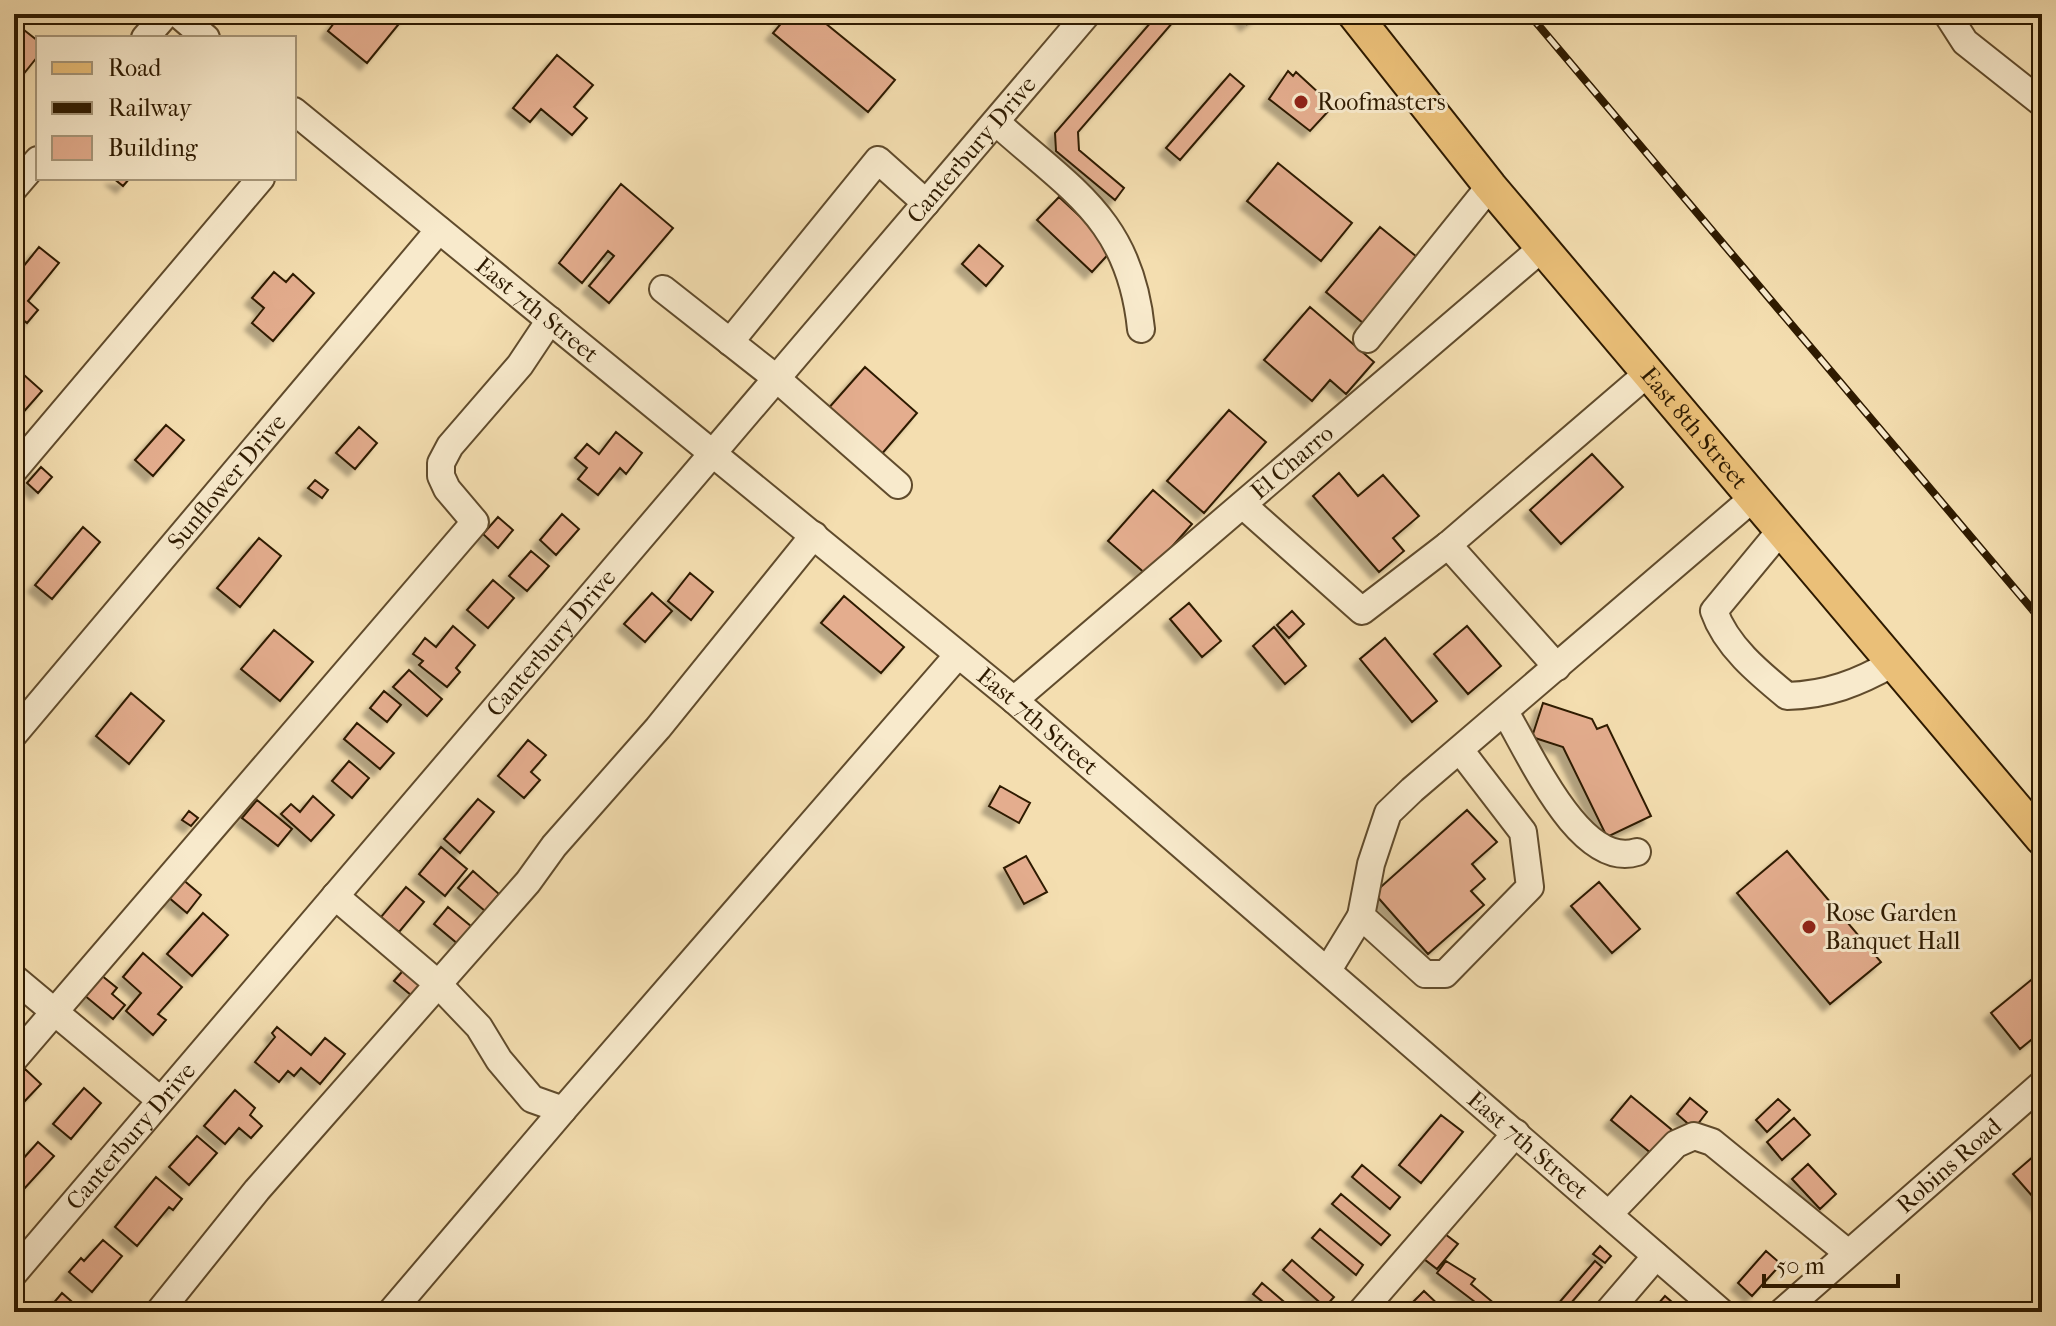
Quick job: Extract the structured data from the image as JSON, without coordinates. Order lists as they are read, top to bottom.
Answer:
{
  "streets": {
    "main road": ["East 8th Street"],
    "street": [
      "Canterbury Drive",
      "East 7th Street",
      "El Charro",
      "Sunflower Drive",
      "Robins Road"
    ]
  },
  "crossings": [
    ["Canterbury Drive", "East 7th Street"],
    ["East 7th Street", "Sunflower Drive"],
    ["East 8th Street", "El Charro"]
  ],
  "places": ["Roofmasters", "Rose Garden Banquet Hall"],
  "legend": ["Road", "Railway", "Building"],
  "scale_bar": "50 m"
}
